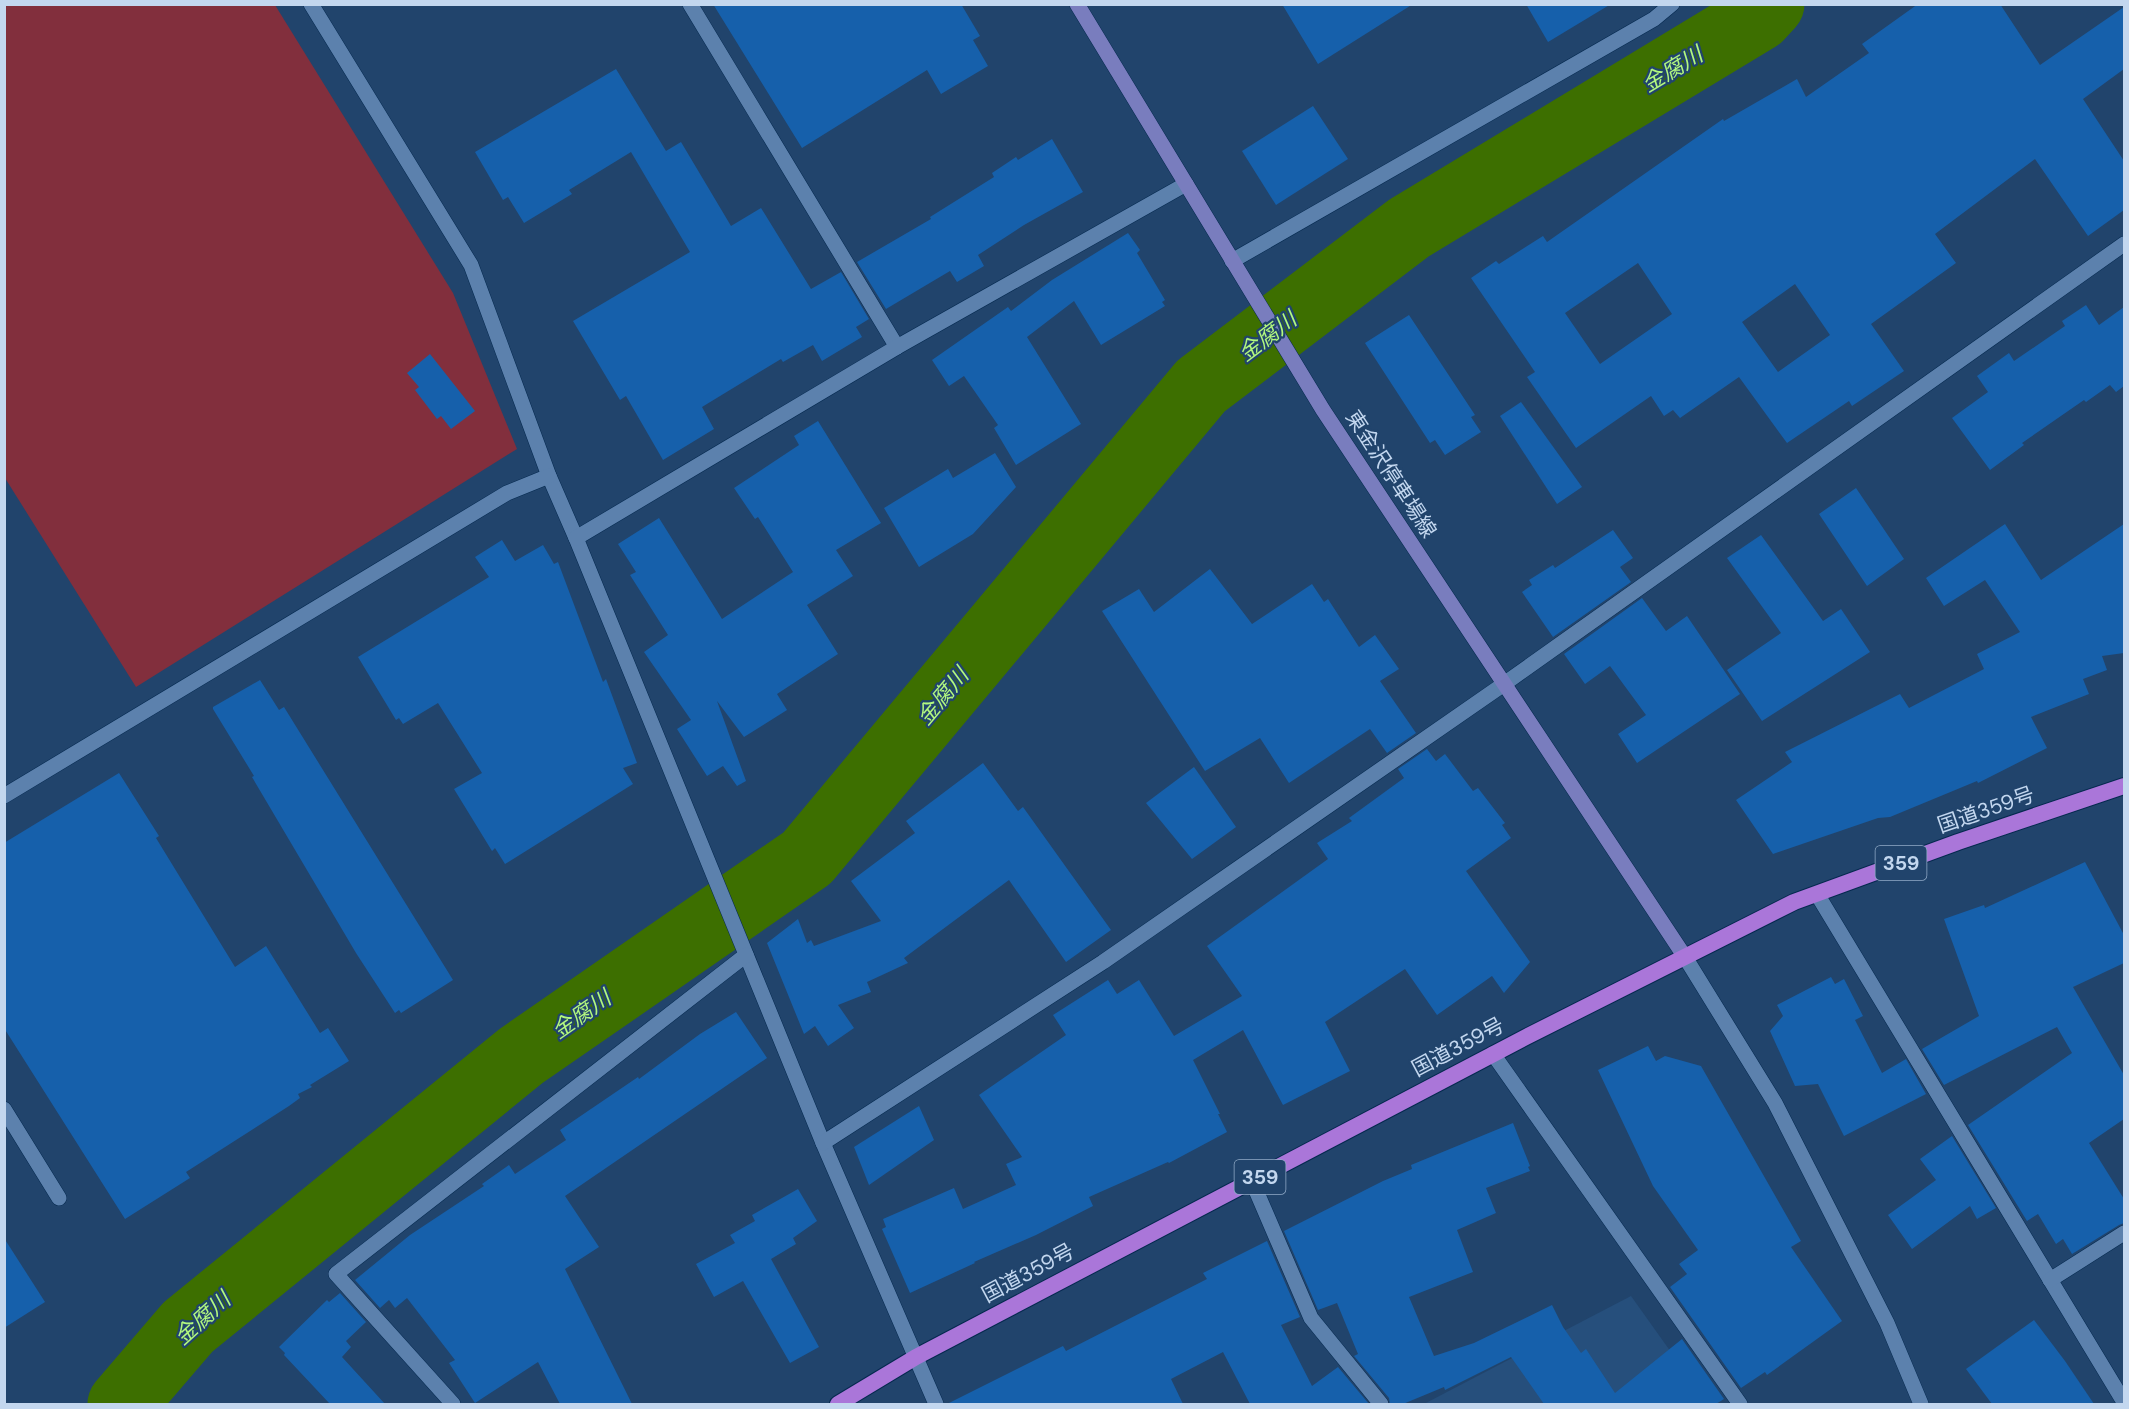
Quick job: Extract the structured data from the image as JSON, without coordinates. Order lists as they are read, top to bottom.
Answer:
{
  "streets": {
    "highway": ["国道359号", "359"],
    "main road": ["東金沢停車場線"]
  },
  "crossings": [
    ["東金沢停車場線", "国道359号"]
  ],
  "water": ["金腐川"]
}
